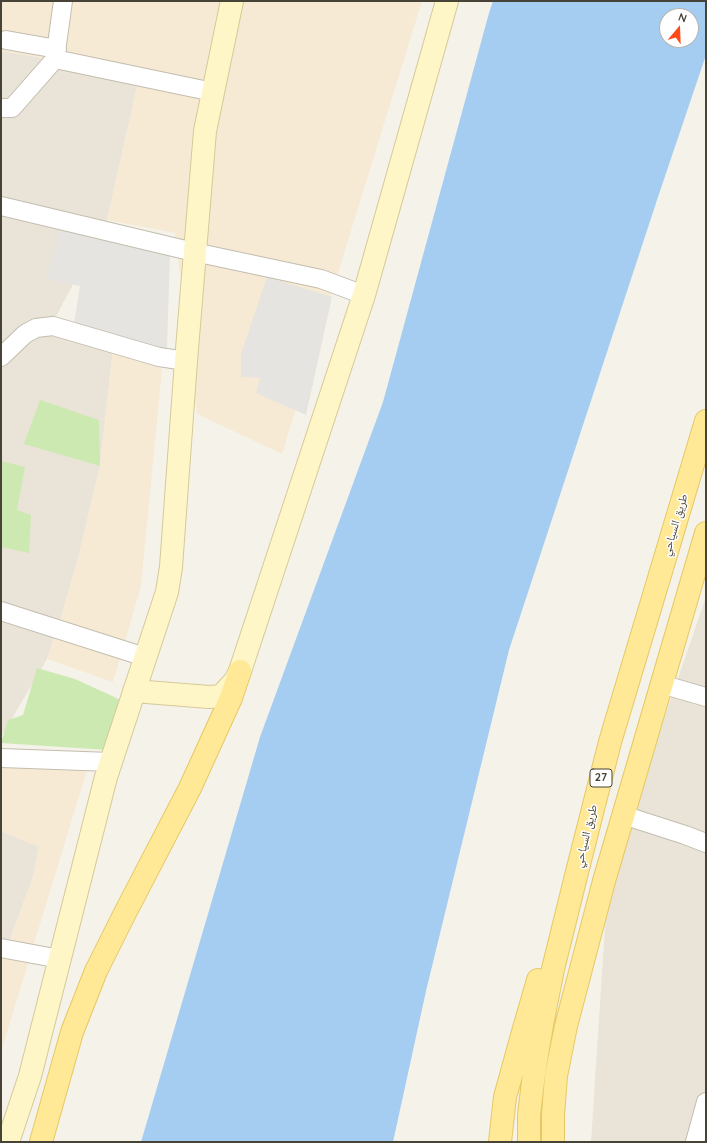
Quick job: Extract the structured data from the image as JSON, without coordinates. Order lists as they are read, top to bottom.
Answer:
{
  "streets": {
    "main road": ["طريق السياحي", "27"]
  },
  "north": "top"
}
